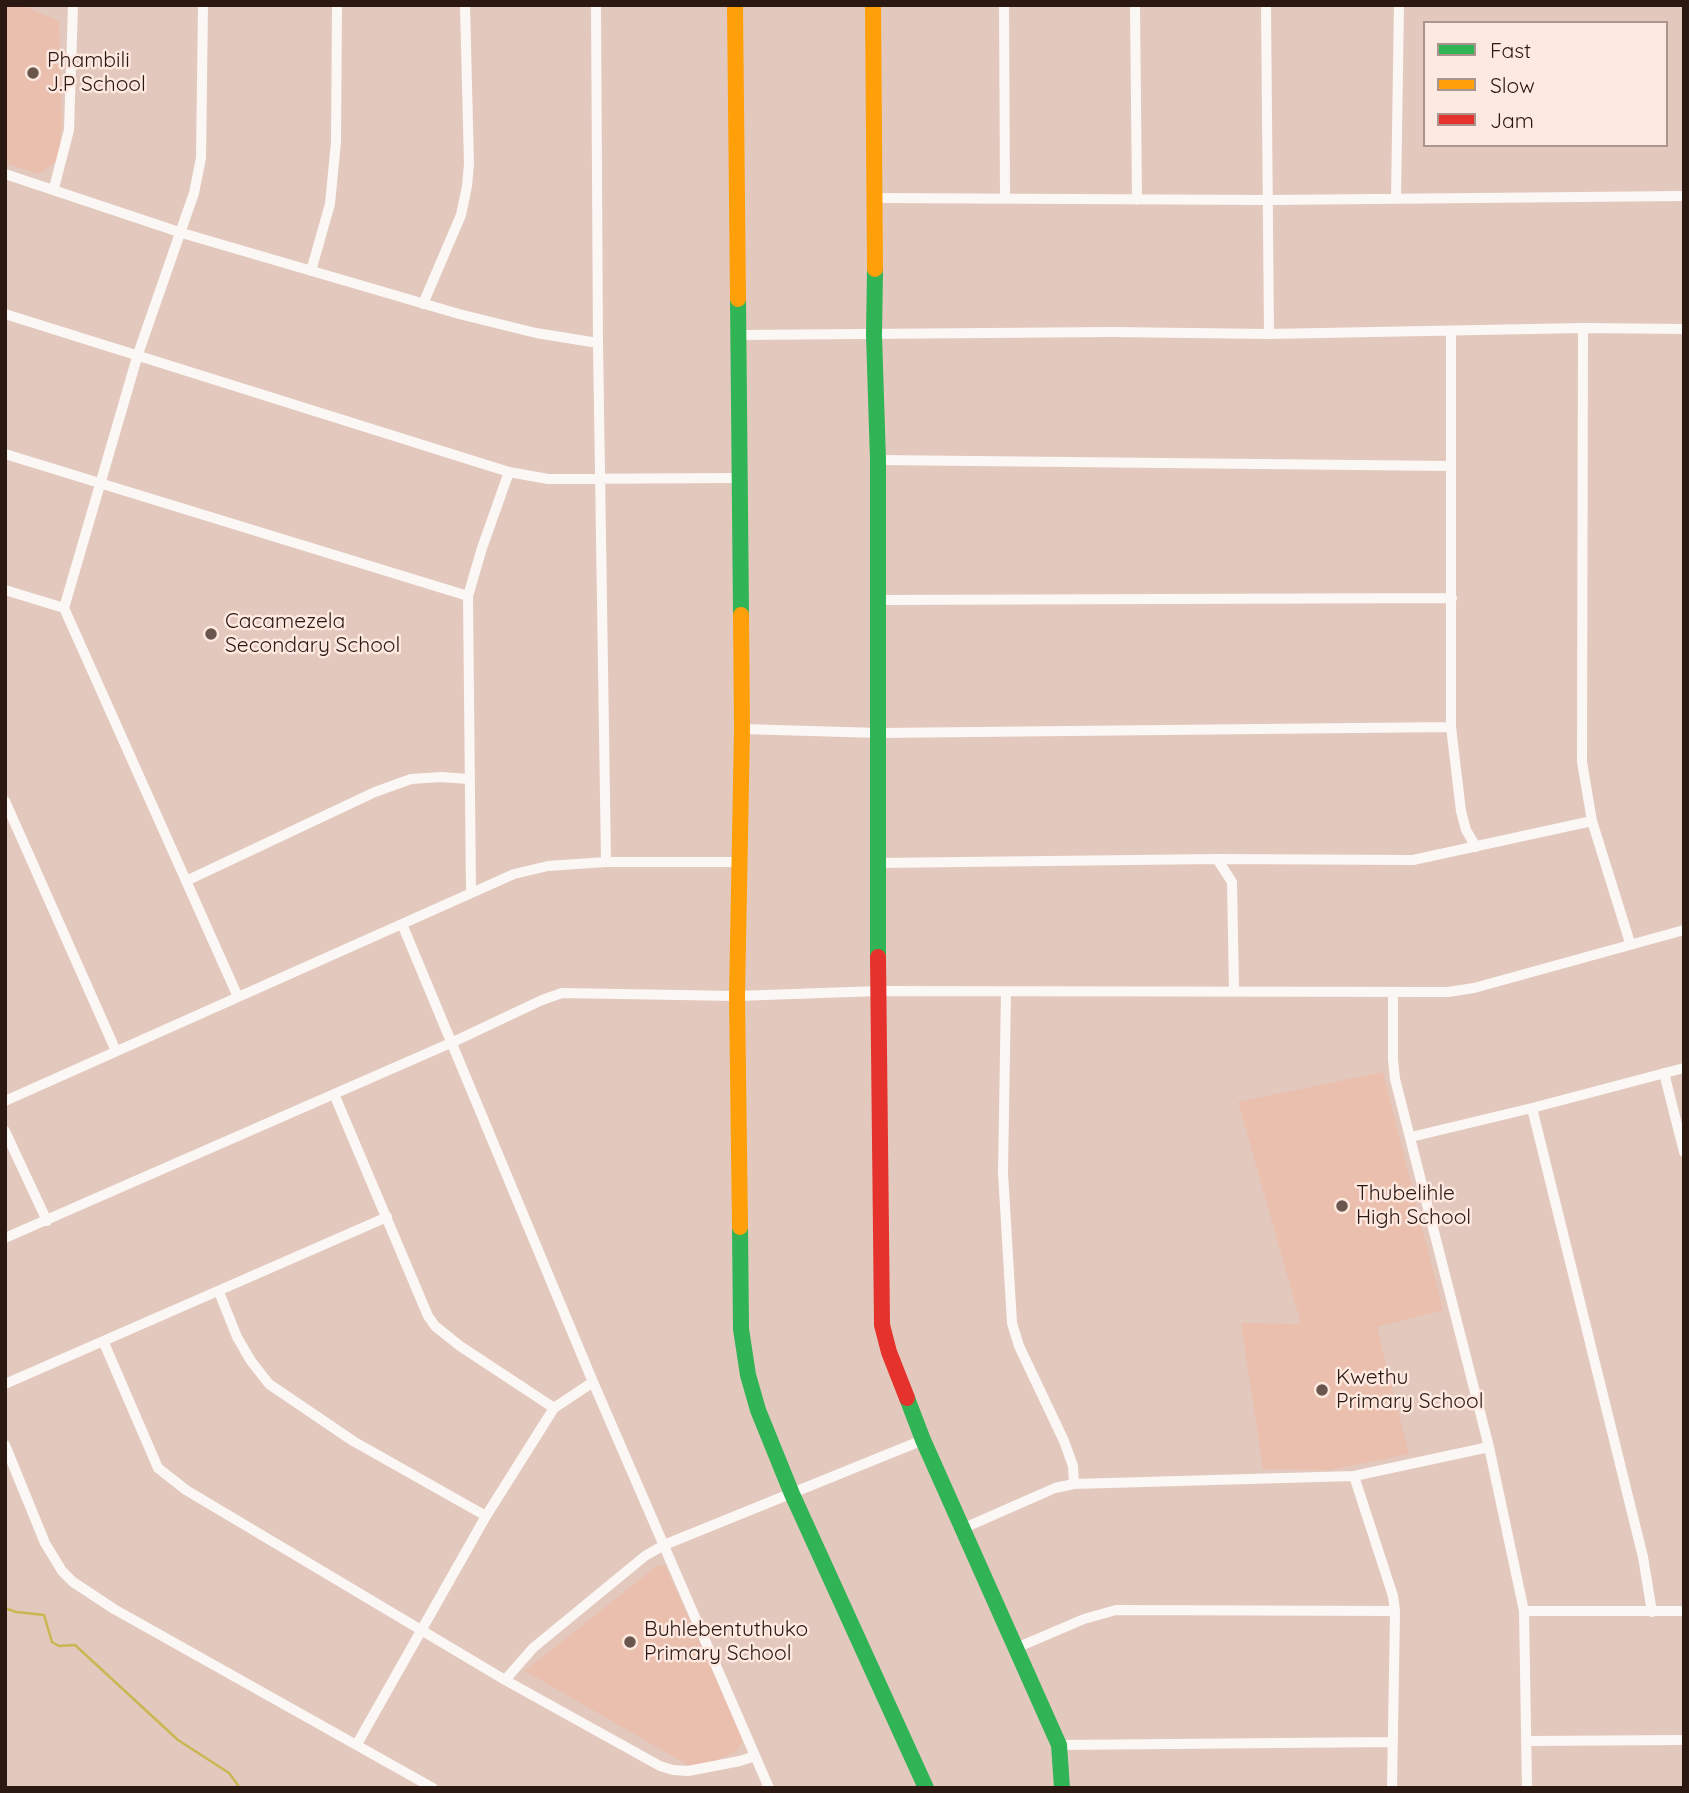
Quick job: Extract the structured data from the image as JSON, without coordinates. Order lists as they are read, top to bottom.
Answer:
{
  "places": [
    "Phambili J.P School",
    "Cacamezela Secondary School",
    "Thubelihle High School",
    "Kwethu Primary School",
    "Buhlebentuthuko Primary School"
  ],
  "legend": ["Fast", "Slow", "Jam"]
}
